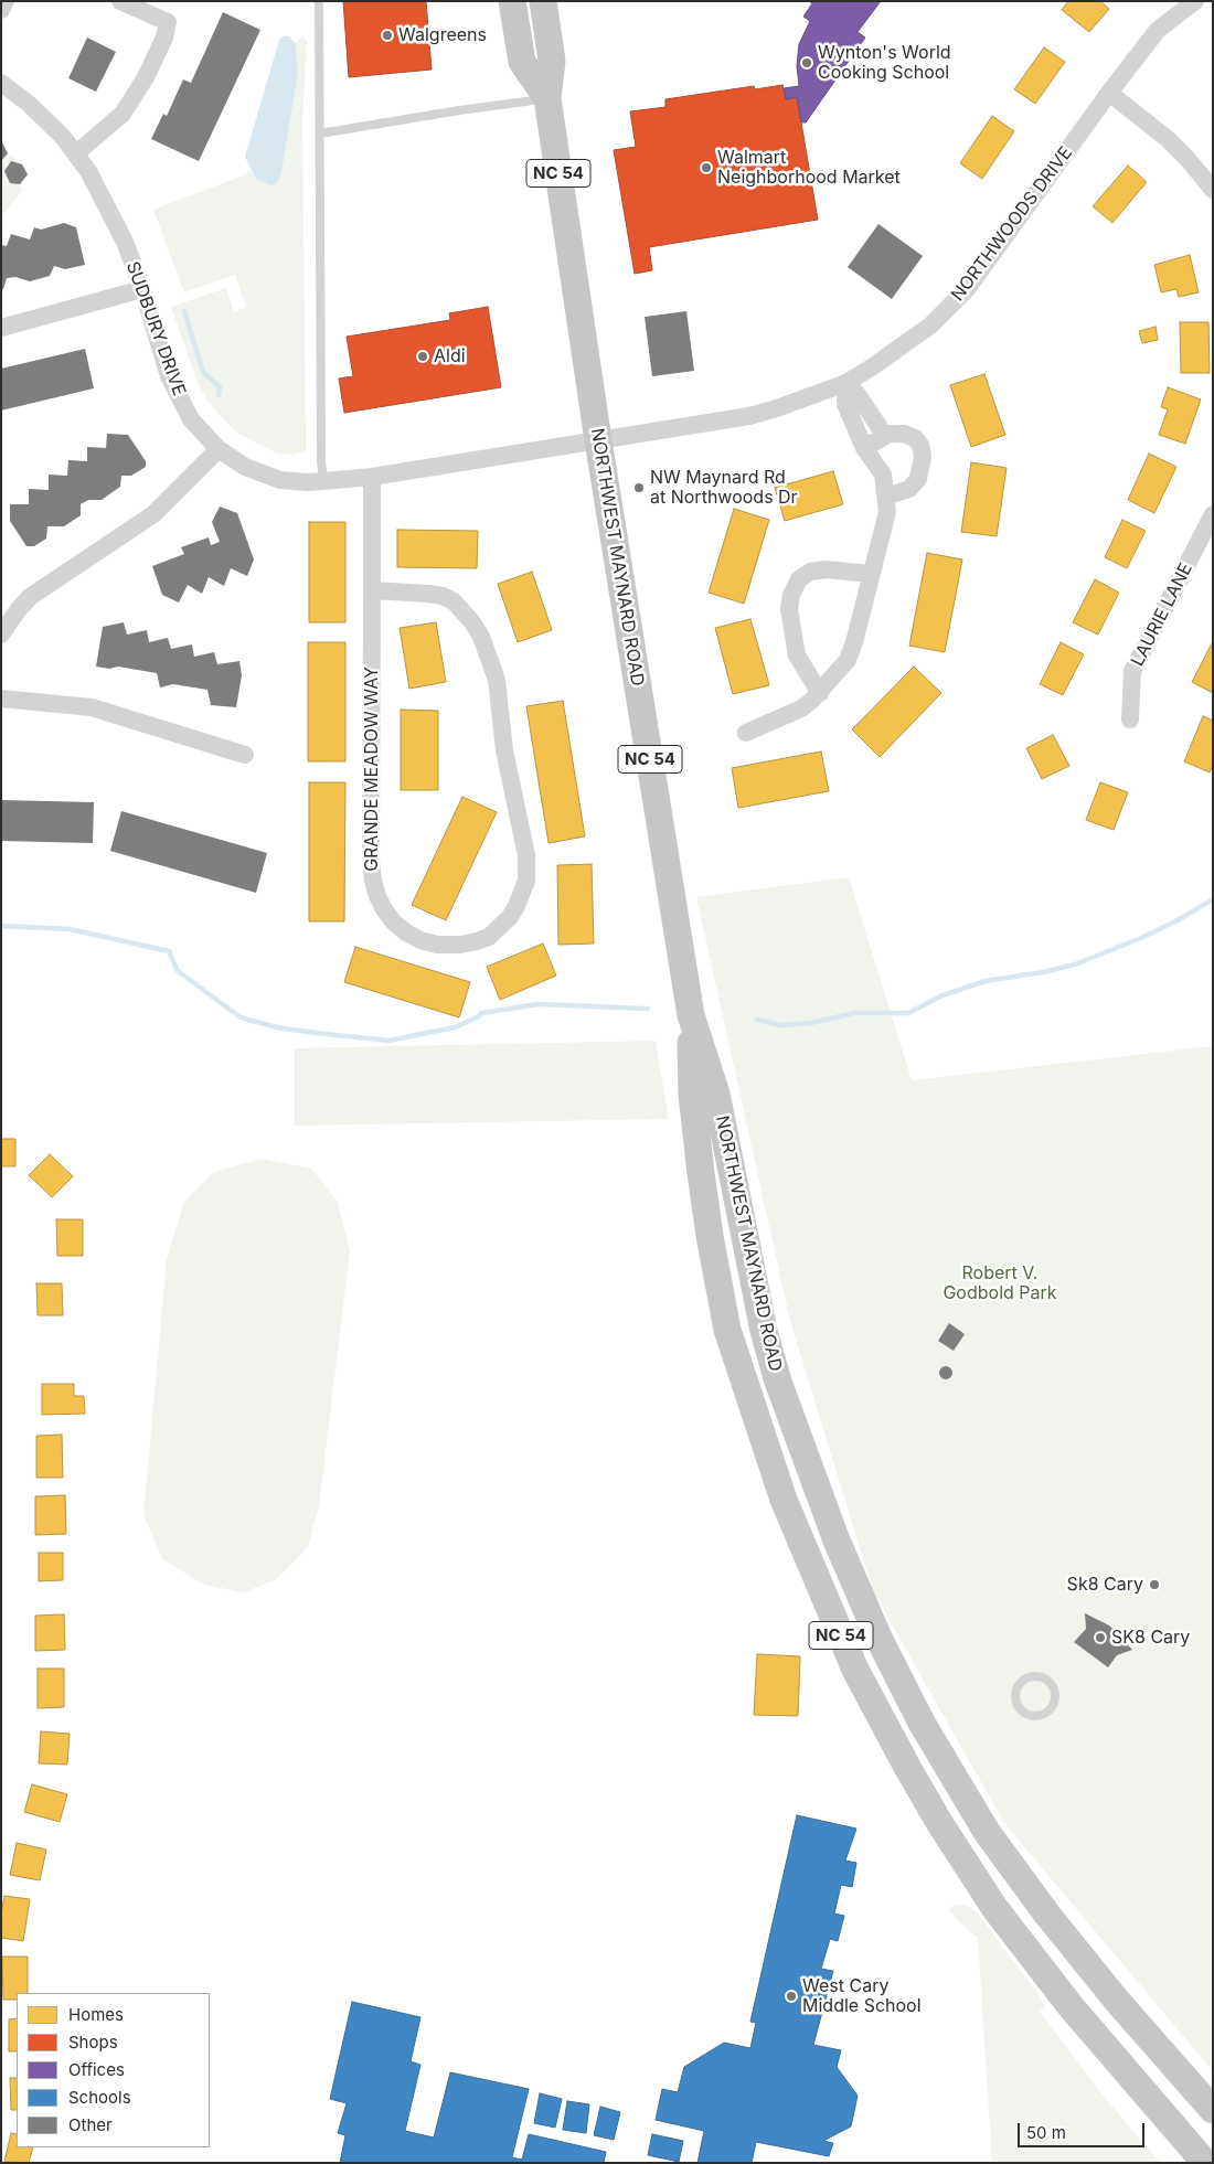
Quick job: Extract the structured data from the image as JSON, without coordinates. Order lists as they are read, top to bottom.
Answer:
{
  "streets": {
    "main road": ["NC 54", "NORTHWEST MAYNARD ROAD"],
    "street": [
      "NORTHWOODS DRIVE",
      "SUDBURY DRIVE",
      "LAURIE LANE",
      "GRANDE MEADOW WAY"
    ]
  },
  "crossings": [
    ["NORTHWOODS DRIVE", "SUDBURY DRIVE"],
    ["NORTHWOODS DRIVE", "NORTHWEST MAYNARD ROAD"],
    ["SUDBURY DRIVE", "NORTHWEST MAYNARD ROAD"],
    ["SUDBURY DRIVE", "GRANDE MEADOW WAY"]
  ],
  "parks": ["Robert V. Godbold Park"],
  "places": [
    "Walgreens",
    "Wynton's World Cooking School",
    "Walmart Neighborhood Market",
    "Aldi",
    "NW Maynard Rd at Northwoods Dr",
    "Sk8 Cary",
    "SK8 Cary",
    "West Cary Middle School"
  ],
  "legend": [
    "Homes",
    "Shops",
    "Offices",
    "Schools",
    "Other"
  ],
  "scale_bar": "50 m"
}
